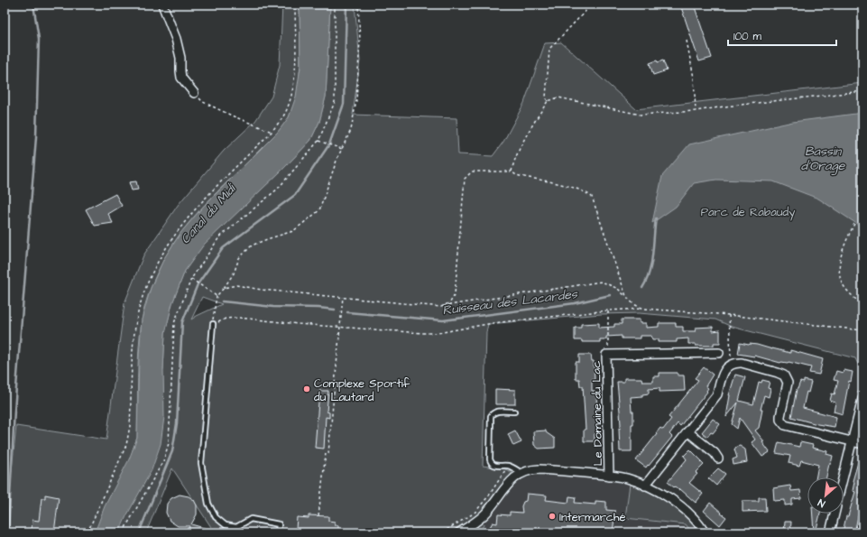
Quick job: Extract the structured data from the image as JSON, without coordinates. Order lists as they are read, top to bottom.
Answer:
{
  "streets": {
    "street": ["Le Domaine du Lac"]
  },
  "water": ["Bassin d'Orage", "Canal du Midi", "Ruisseau des Lacardes"],
  "parks": ["Parc de Rabaudy"],
  "places": ["Complexe Sportif du Lautard", "Intermarché"],
  "scale_bar": "100 m",
  "north": "bottom left"
}
